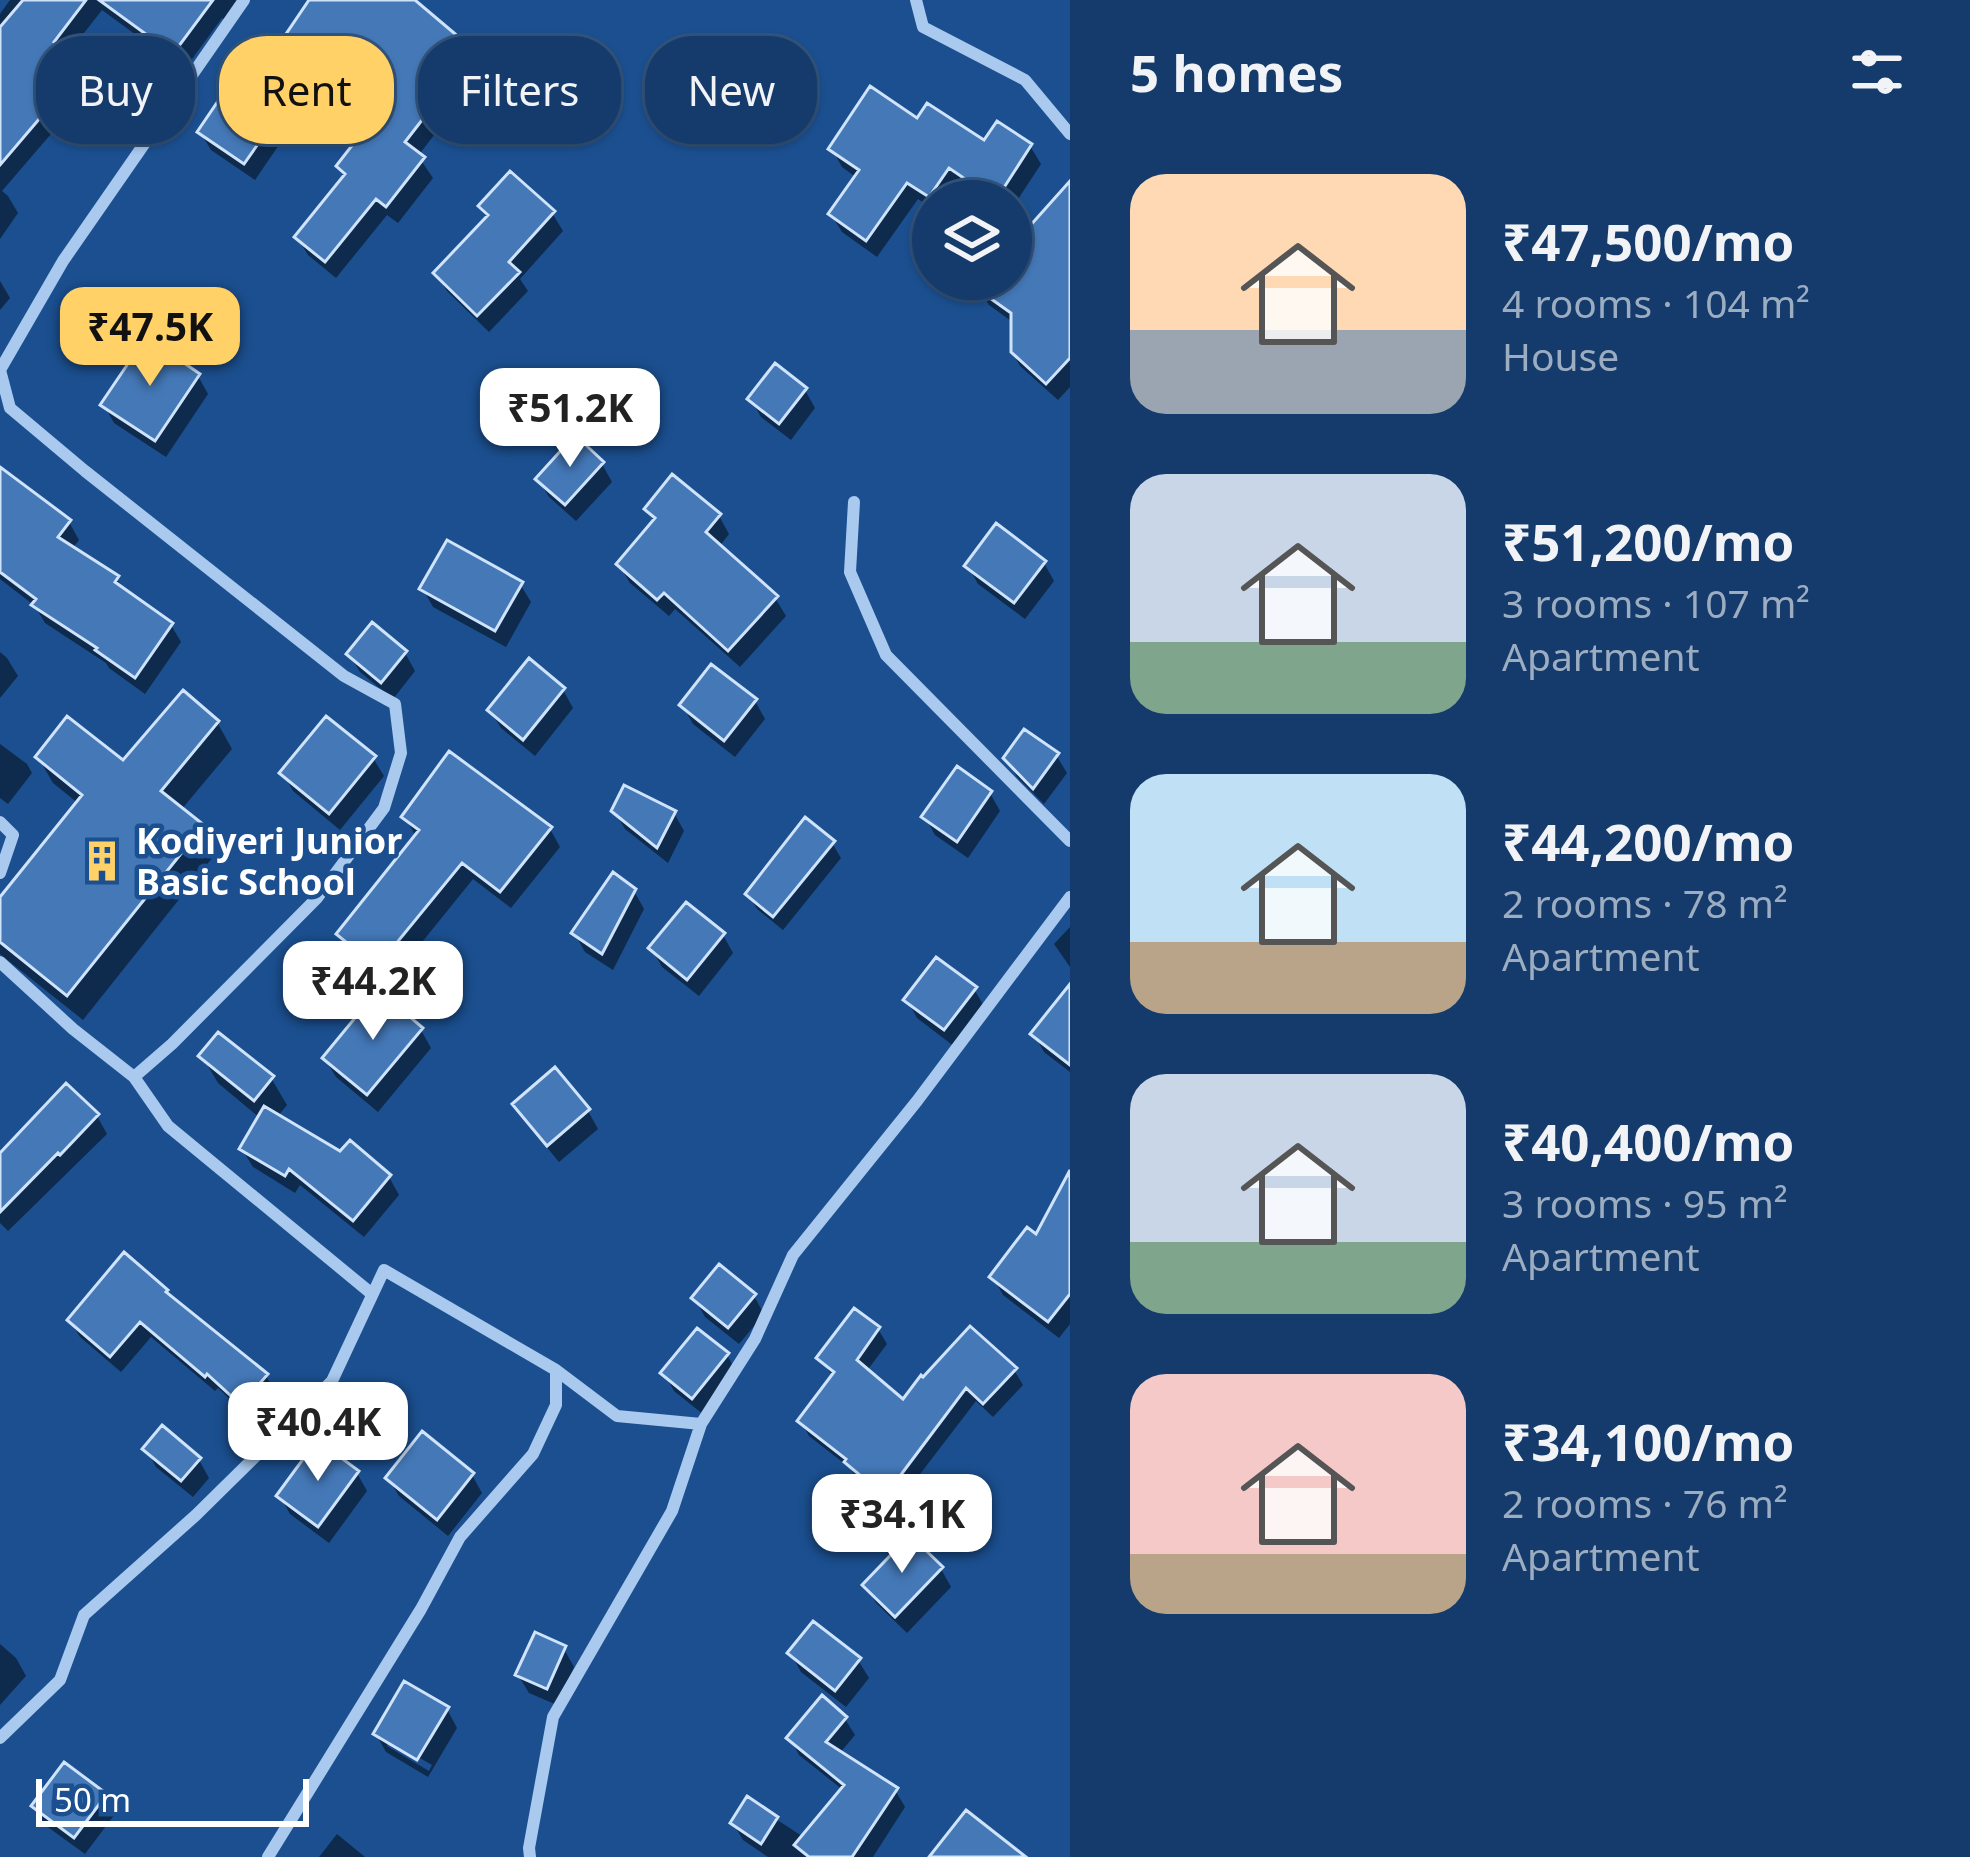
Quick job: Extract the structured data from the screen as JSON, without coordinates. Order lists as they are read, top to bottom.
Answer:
{
  "places": {
    "building": ["Kodiyeri Junior Basic School"]
  },
  "scale_bar": "50 m",
  "page": {
    "heading": "5 homes",
    "chip": [
      "Buy",
      "Rent",
      "Filters",
      "New"
    ],
    "list": [
      {
        "name": "₹47,500/mo",
        "note": "4 rooms · 104 m² · House"
      },
      {
        "name": "₹51,200/mo",
        "note": "3 rooms · 107 m² · Apartment"
      },
      {
        "name": "₹44,200/mo",
        "note": "2 rooms · 78 m² · Apartment"
      },
      {
        "name": "₹40,400/mo",
        "note": "3 rooms · 95 m² · Apartment"
      },
      {
        "name": "₹34,100/mo",
        "note": "2 rooms · 76 m² · Apartment"
      }
    ],
    "price": [
      "₹47.5K",
      "₹51.2K",
      "₹44.2K",
      "₹40.4K",
      "₹34.1K"
    ],
    "scale": "50 m"
  }
}
